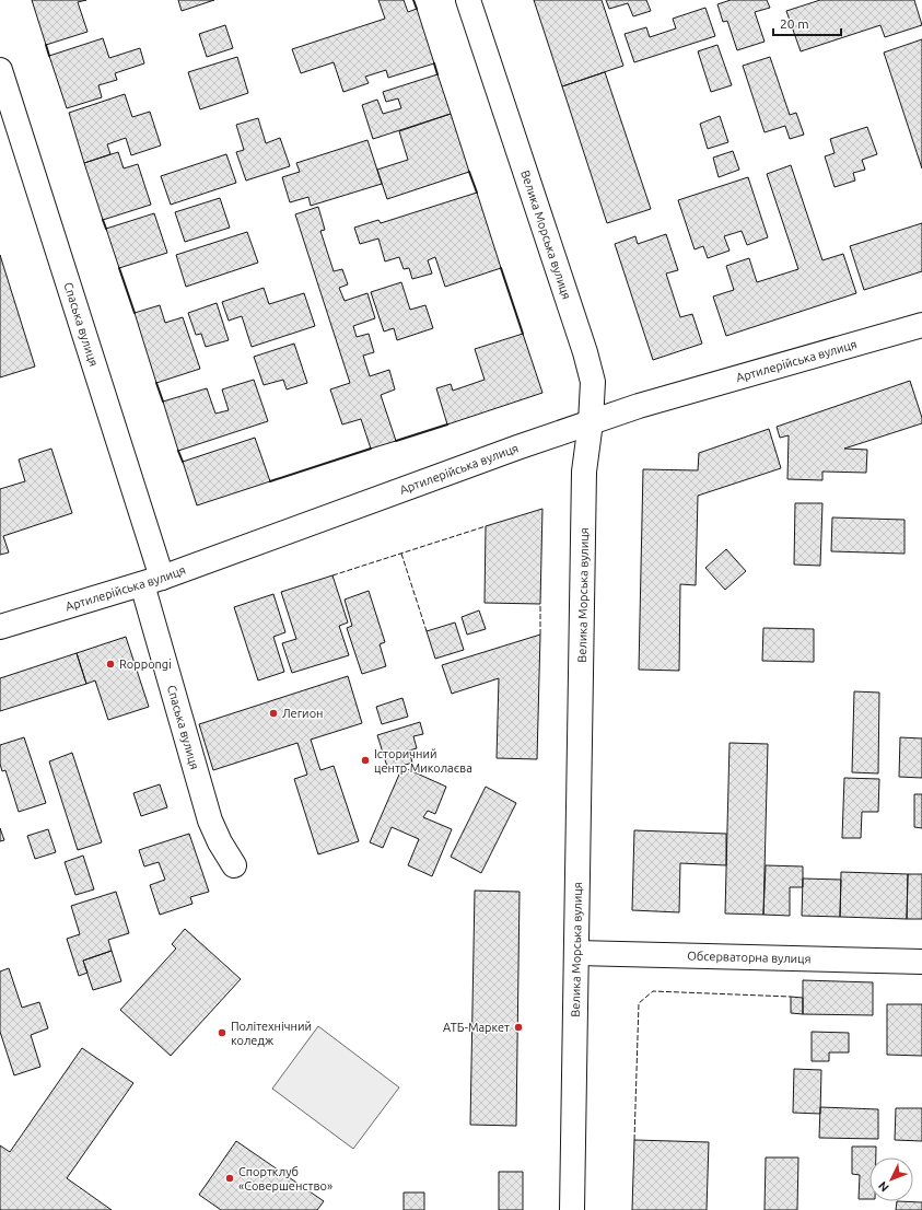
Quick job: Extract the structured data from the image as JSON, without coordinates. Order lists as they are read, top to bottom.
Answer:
{
  "streets": {
    "main road": [
      "Велика Морська вулиця",
      "Спаська вулиця",
      "Артилерійська вулиця",
      "Обсерваторна вулиця"
    ]
  },
  "crossings": [
    ["Велика Морська вулиця", "Артилерійська вулиця"],
    ["Велика Морська вулиця", "Обсерваторна вулиця"],
    ["Спаська вулиця", "Артилерійська вулиця"]
  ],
  "places": [
    "Roppongi",
    "Легион",
    "Історичний центр Миколаєва",
    "АТБ-Маркет",
    "Політехнічний коледж",
    "Спортклуб «Совершенство»"
  ],
  "scale_bar": "20 m",
  "north": "bottom left"
}
